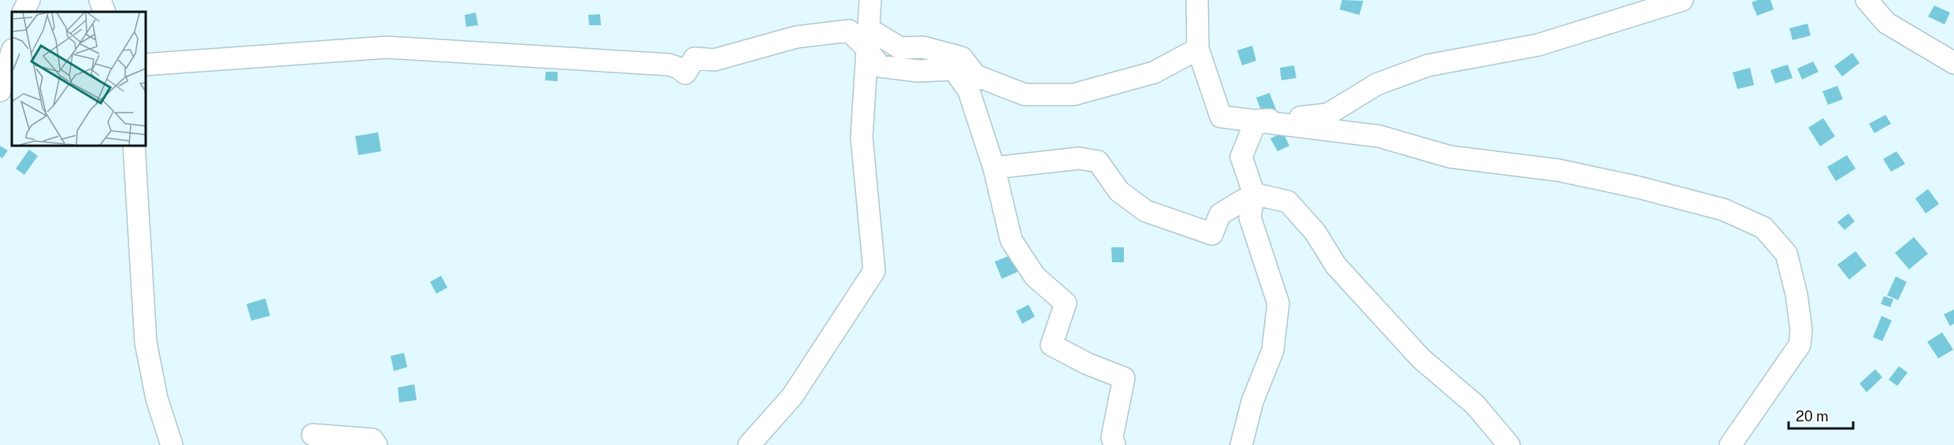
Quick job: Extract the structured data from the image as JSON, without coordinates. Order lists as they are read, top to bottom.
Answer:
{
  "scale_bar": "20 m"
}
